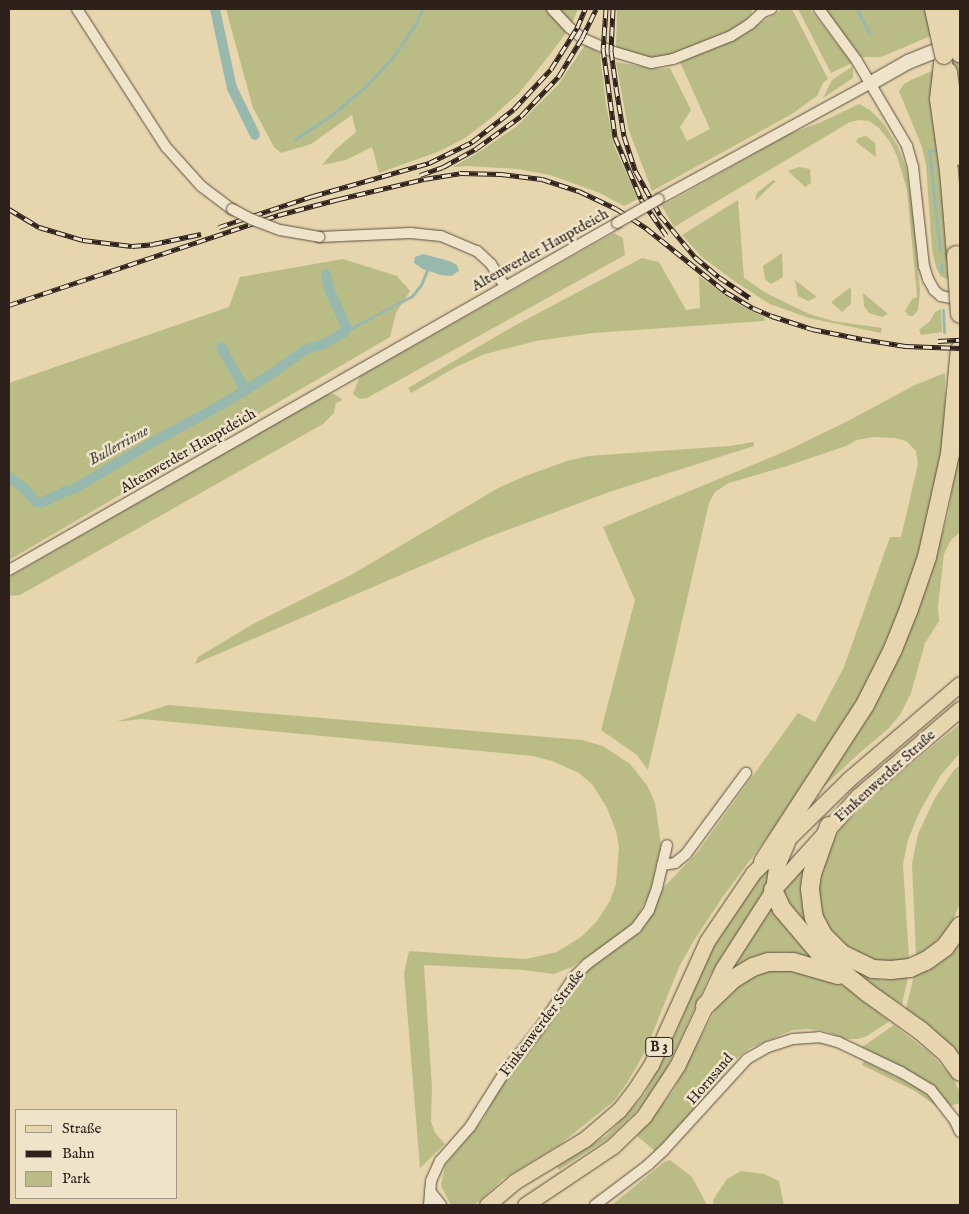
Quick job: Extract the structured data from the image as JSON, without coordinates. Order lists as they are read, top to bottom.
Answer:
{
  "streets": {
    "main road": ["Finkenwerder Straße", "B 3"],
    "street": ["Altenwerder Hauptdeich", "Hornsand"]
  },
  "water": ["Bullerrinne"],
  "legend": ["Straße", "Bahn", "Park"]
}
